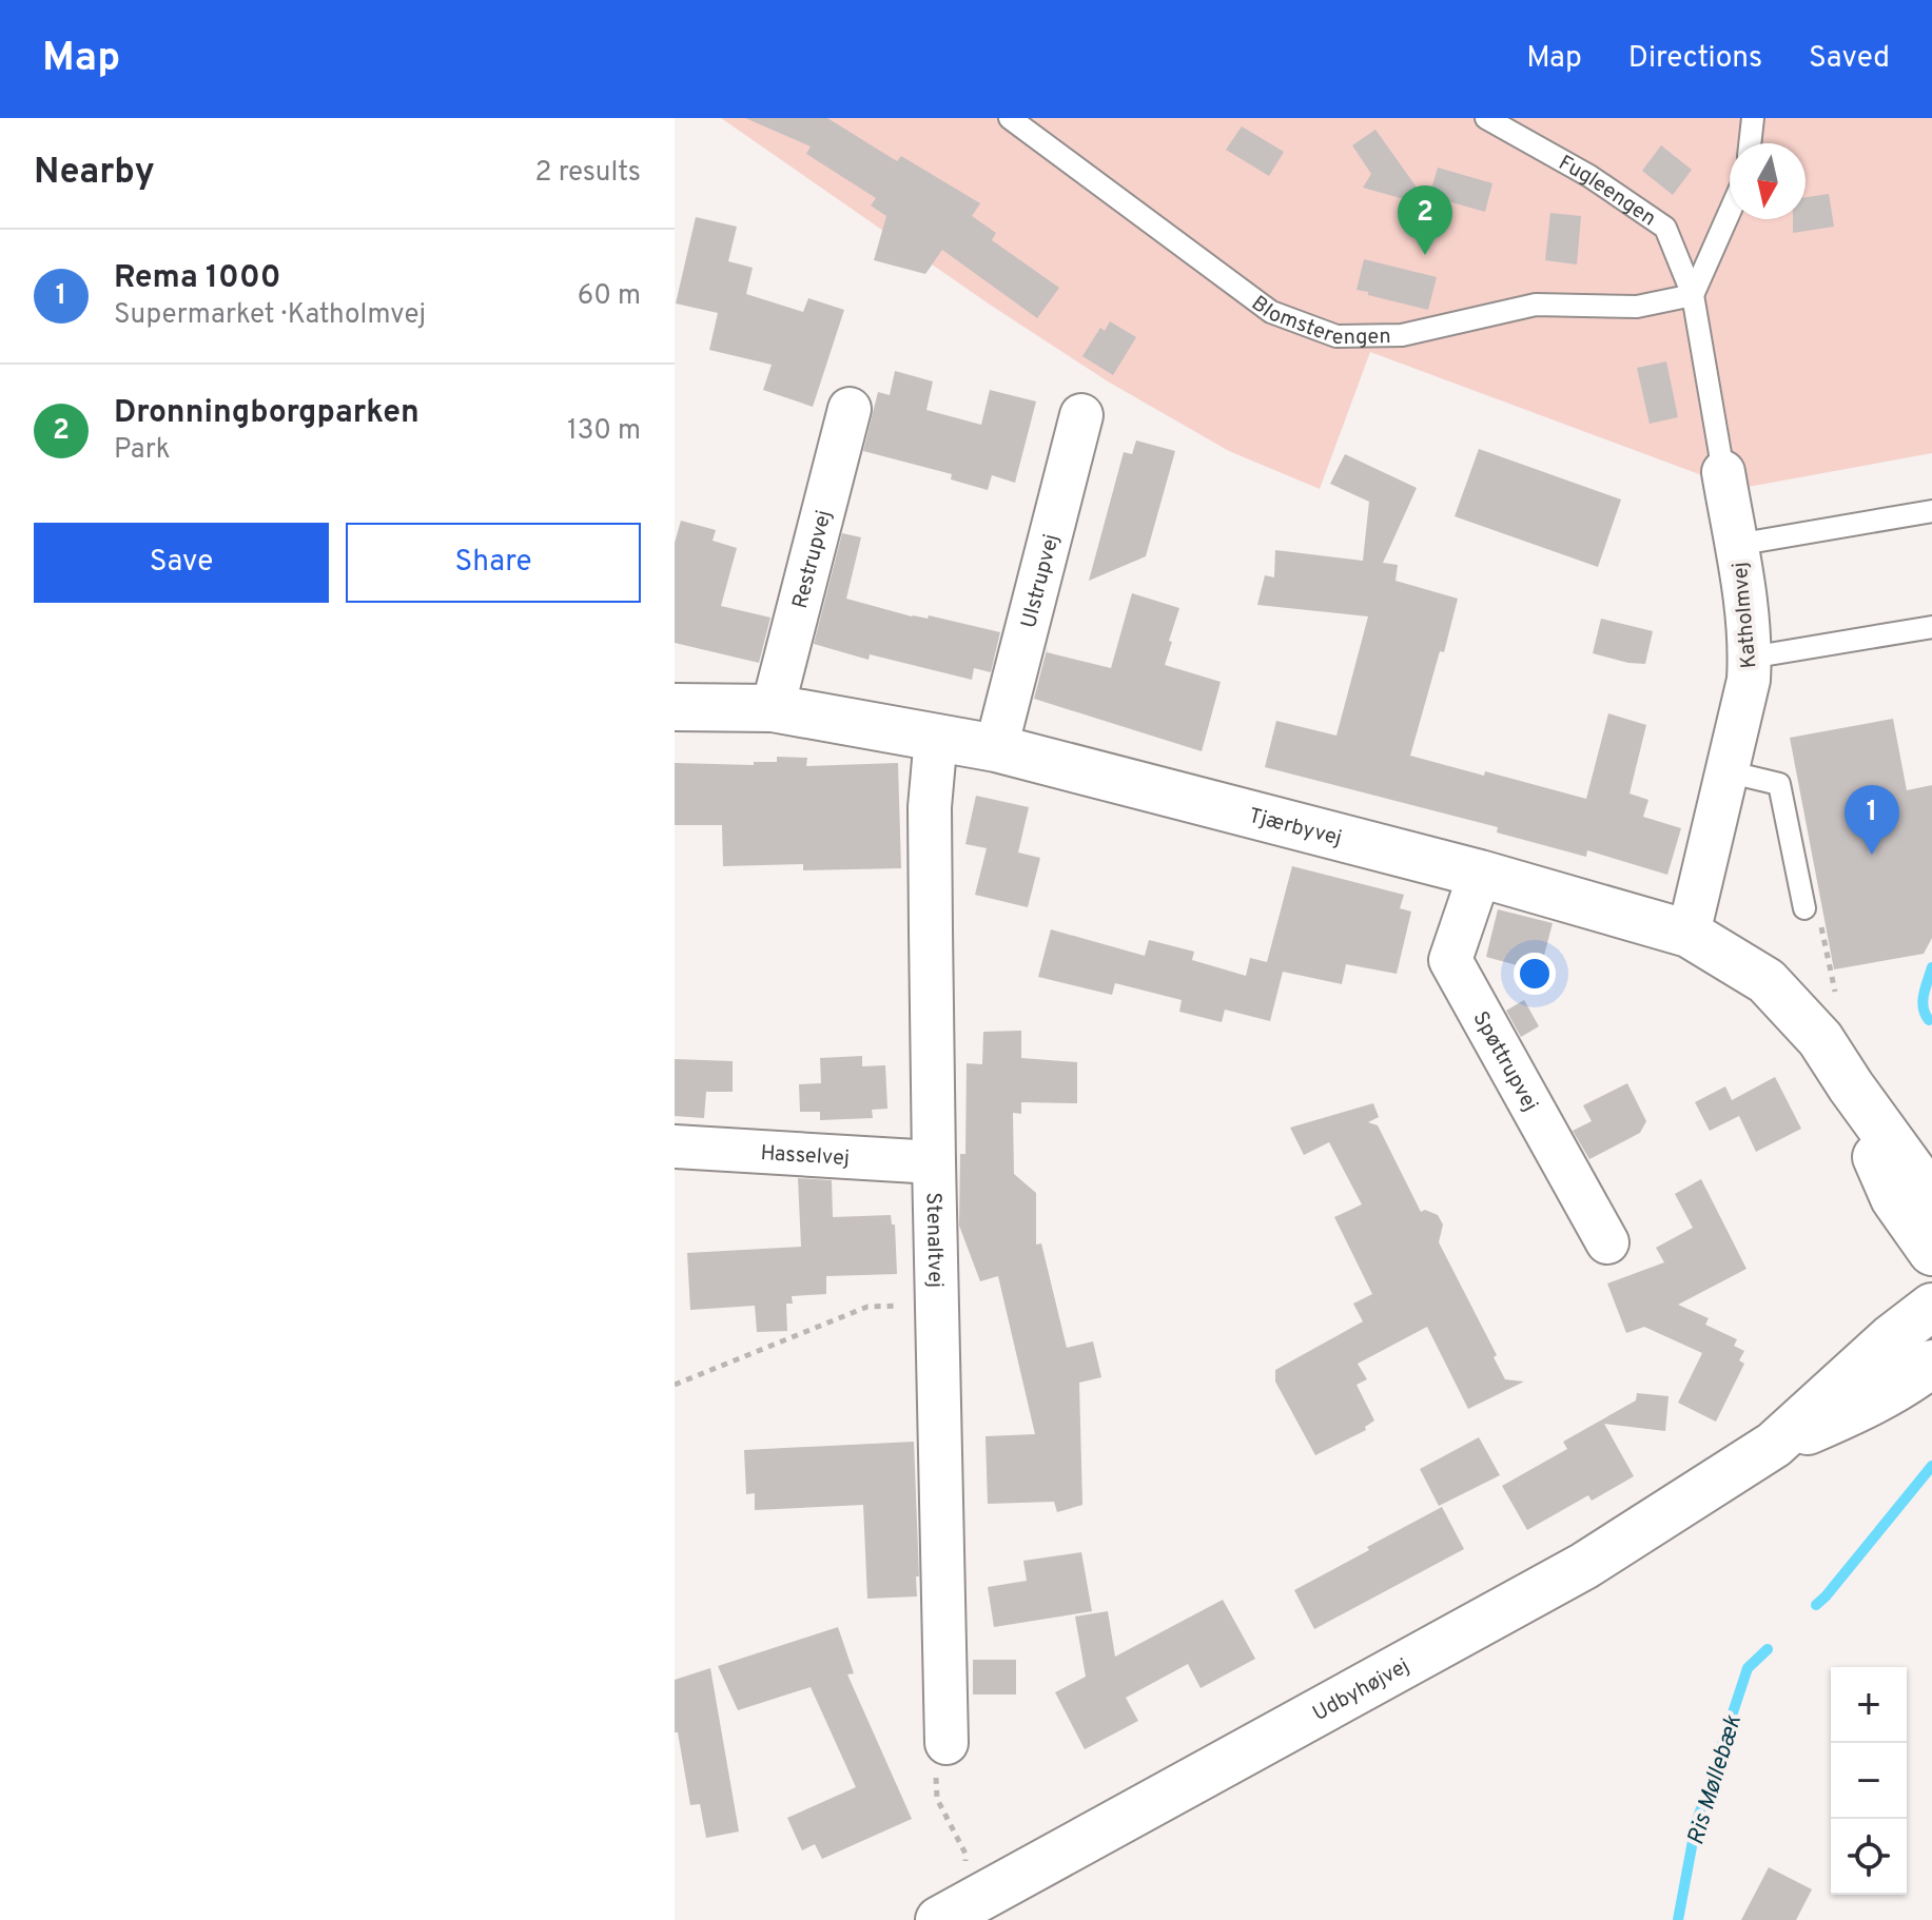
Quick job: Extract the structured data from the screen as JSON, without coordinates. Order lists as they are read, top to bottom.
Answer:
{
  "streets": {
    "street": [
      "Restrupvej",
      "Ulstrupvej",
      "Katholmvej",
      "Tjærbyvej",
      "Spøttrupvej",
      "Hasselvej",
      "Stenaltvej",
      "Udbyhøjvej"
    ],
    "lane": ["Fugleengen", "Blomsterengen"]
  },
  "crossings": [
    ["Fugleengen", "Blomsterengen"],
    ["Fugleengen", "Katholmvej"],
    ["Blomsterengen", "Katholmvej"],
    ["Restrupvej", "Tjærbyvej"],
    ["Ulstrupvej", "Tjærbyvej"],
    ["Katholmvej", "Tjærbyvej"],
    ["Tjærbyvej", "Spøttrupvej"],
    ["Tjærbyvej", "Stenaltvej"],
    ["Hasselvej", "Stenaltvej"]
  ],
  "water": ["Ris Møllebæk"],
  "north": "bottom",
  "page": {
    "header": "Map",
    "nav": ["Map", "Directions", "Saved"],
    "heading": ["Nearby", "2 results"],
    "pins": ["2", "1"],
    "list": [
      {
        "mark": "1",
        "name": "Rema 1000",
        "note": "Supermarket · Katholmvej",
        "value": "60 m"
      },
      {
        "mark": "2",
        "name": "Dronningborgparken",
        "note": "Park",
        "value": "130 m"
      }
    ],
    "buttons": ["Save", "Share"],
    "map_buttons": ["+", "−"]
  }
}
